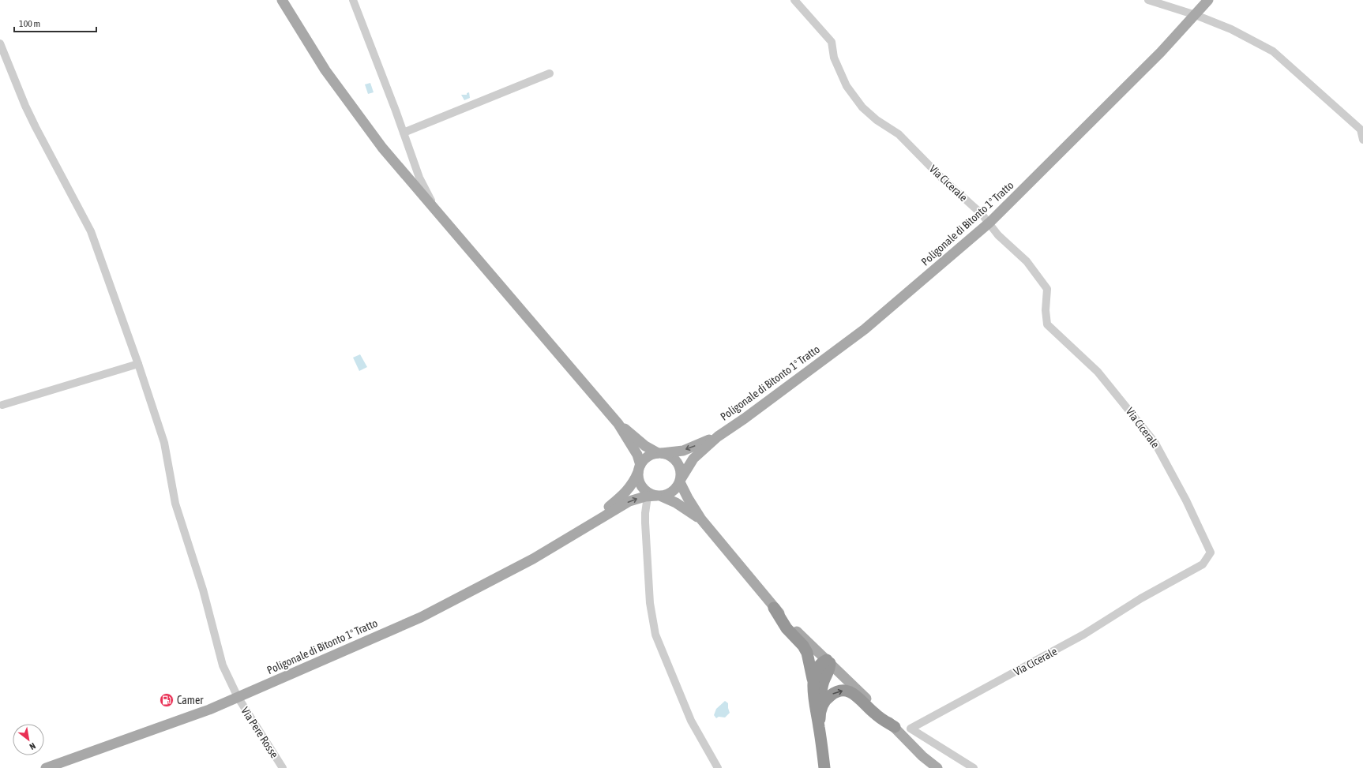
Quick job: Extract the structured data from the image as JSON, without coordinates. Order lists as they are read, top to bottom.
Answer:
{
  "streets": {
    "main road": ["Poligonale di Bitonto 1° Tratto"],
    "street": ["Via Cicerale", "Via Pere Rosse"]
  },
  "crossings": [
    ["Via Cicerale", "Poligonale di Bitonto 1° Tratto"],
    ["Poligonale di Bitonto 1° Tratto", "Via Pere Rosse"]
  ],
  "places": {
    "fuel station": ["Camer"]
  },
  "scale_bar": "100 m",
  "north": "bottom right"
}
